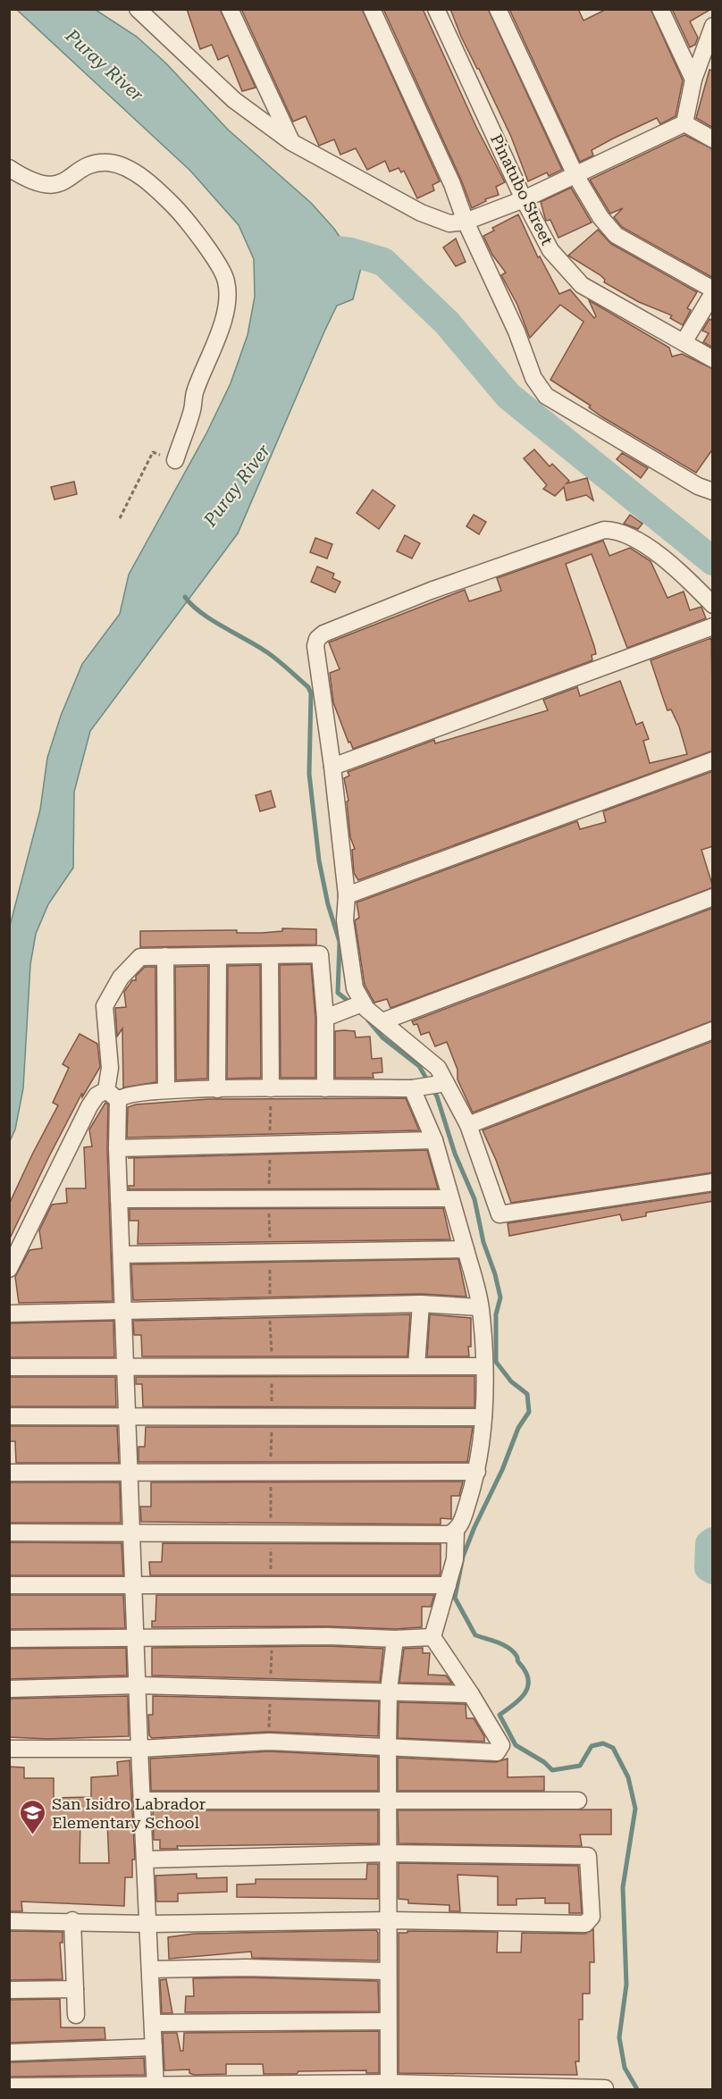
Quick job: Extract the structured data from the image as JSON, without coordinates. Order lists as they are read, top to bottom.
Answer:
{
  "streets": {
    "street": ["Pinatubo Street"]
  },
  "water": ["Puray River"],
  "places": {
    "school or university": ["San Isidro Labrador Elementary School"]
  }
}
